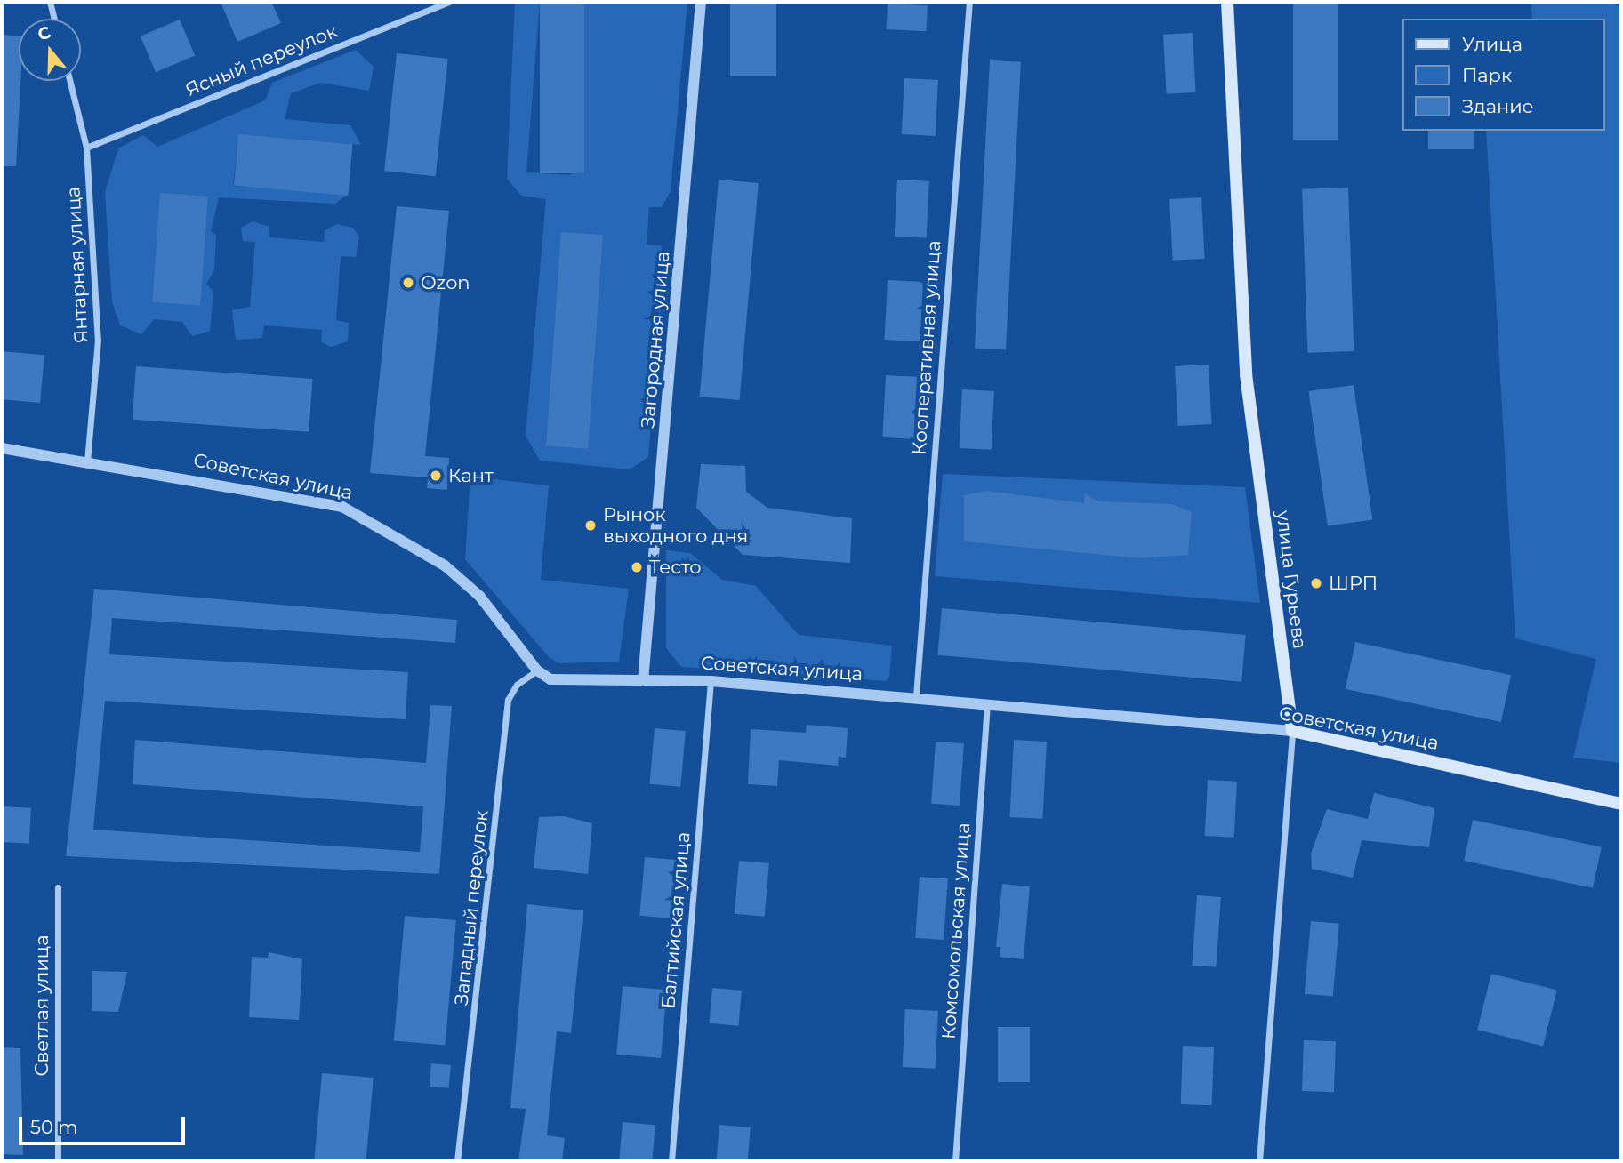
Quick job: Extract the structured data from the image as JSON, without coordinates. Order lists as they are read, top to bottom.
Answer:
{
  "streets": {
    "main road": ["Советская улица", "улица Гурьева"],
    "street": [
      "Ясный переулок",
      "Янтарная улица",
      "Загородная улица",
      "Кооперативная улица",
      "Западный переулок",
      "Балтийская улица",
      "Комсомольская улица",
      "Светлая улица"
    ]
  },
  "crossings": [
    ["Ясный переулок", "Янтарная улица"],
    ["Янтарная улица", "Советская улица"],
    ["Загородная улица", "Советская улица"],
    ["Кооперативная улица", "Советская улица"],
    ["Советская улица", "улица Гурьева"],
    ["Советская улица", "Западный переулок"],
    ["Советская улица", "Балтийская улица"],
    ["Советская улица", "Комсомольская улица"]
  ],
  "places": [
    "Ozon",
    "Кант",
    "Рынок выходного дня",
    "Тесто",
    "ШРП"
  ],
  "legend": ["Улица", "Парк", "Здание"],
  "scale_bar": "50 m",
  "north": "top"
}
